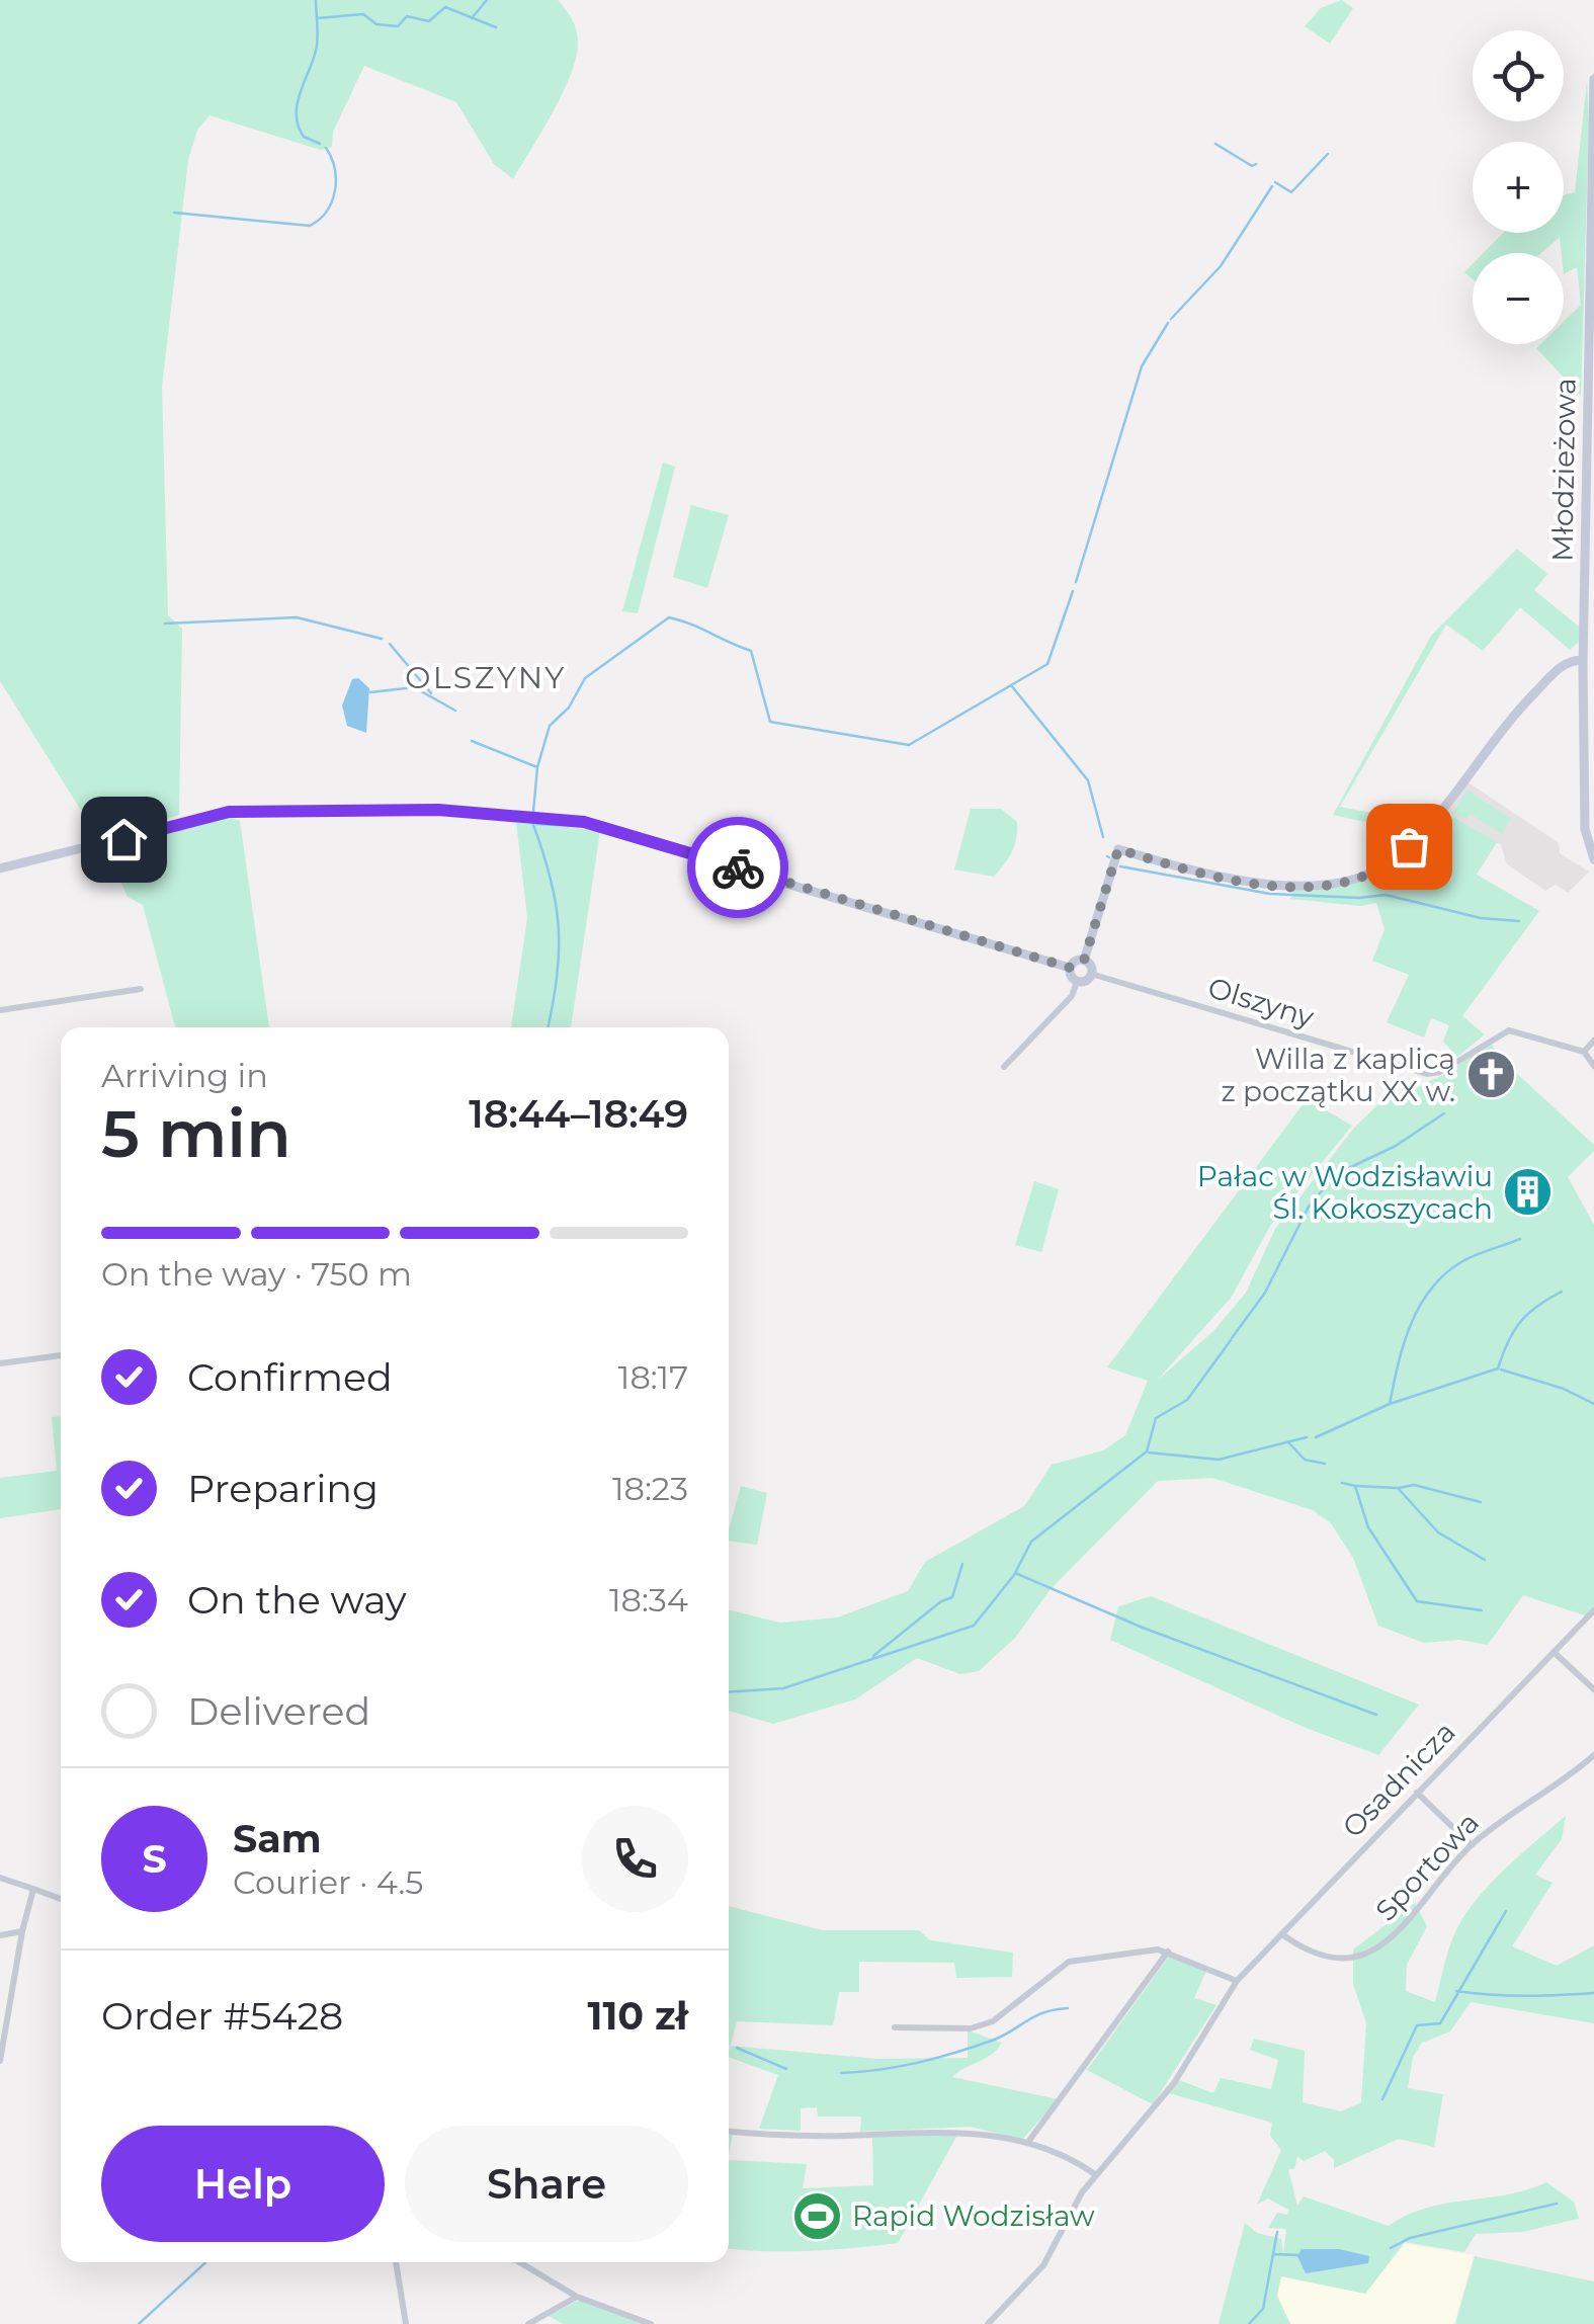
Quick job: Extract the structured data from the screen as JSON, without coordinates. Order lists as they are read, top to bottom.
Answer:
{
  "streets": {
    "street": [
      "Młodzieżowa",
      "Olszyny",
      "Osadnicza",
      "Sportowa"
    ]
  },
  "crossings": [
    ["Osadnicza", "Sportowa"]
  ],
  "districts": ["OLSZYNY"],
  "places": {
    "church": ["Willa z kaplicą z początku XX w."],
    "building": ["Pałac w Wodzisławiu Śl. Kokoszycach"],
    "sports": ["Rapid Wodzisław"]
  },
  "page": {
    "map_buttons": ["+", "−"],
    "heading": ["5 min", "Arriving in", "18:44–18:49"],
    "panel": [
      "Sam",
      "Courier · 4.5",
      "Order #5428",
      "110 zł"
    ],
    "bar": "On the way · 750 m",
    "list": [
      ["Confirmed", "18:17"],
      ["Preparing", "18:23"],
      ["On the way", "18:34"],
      "Delivered"
    ],
    "round": "S",
    "buttons": ["Help", "Share"]
  }
}
